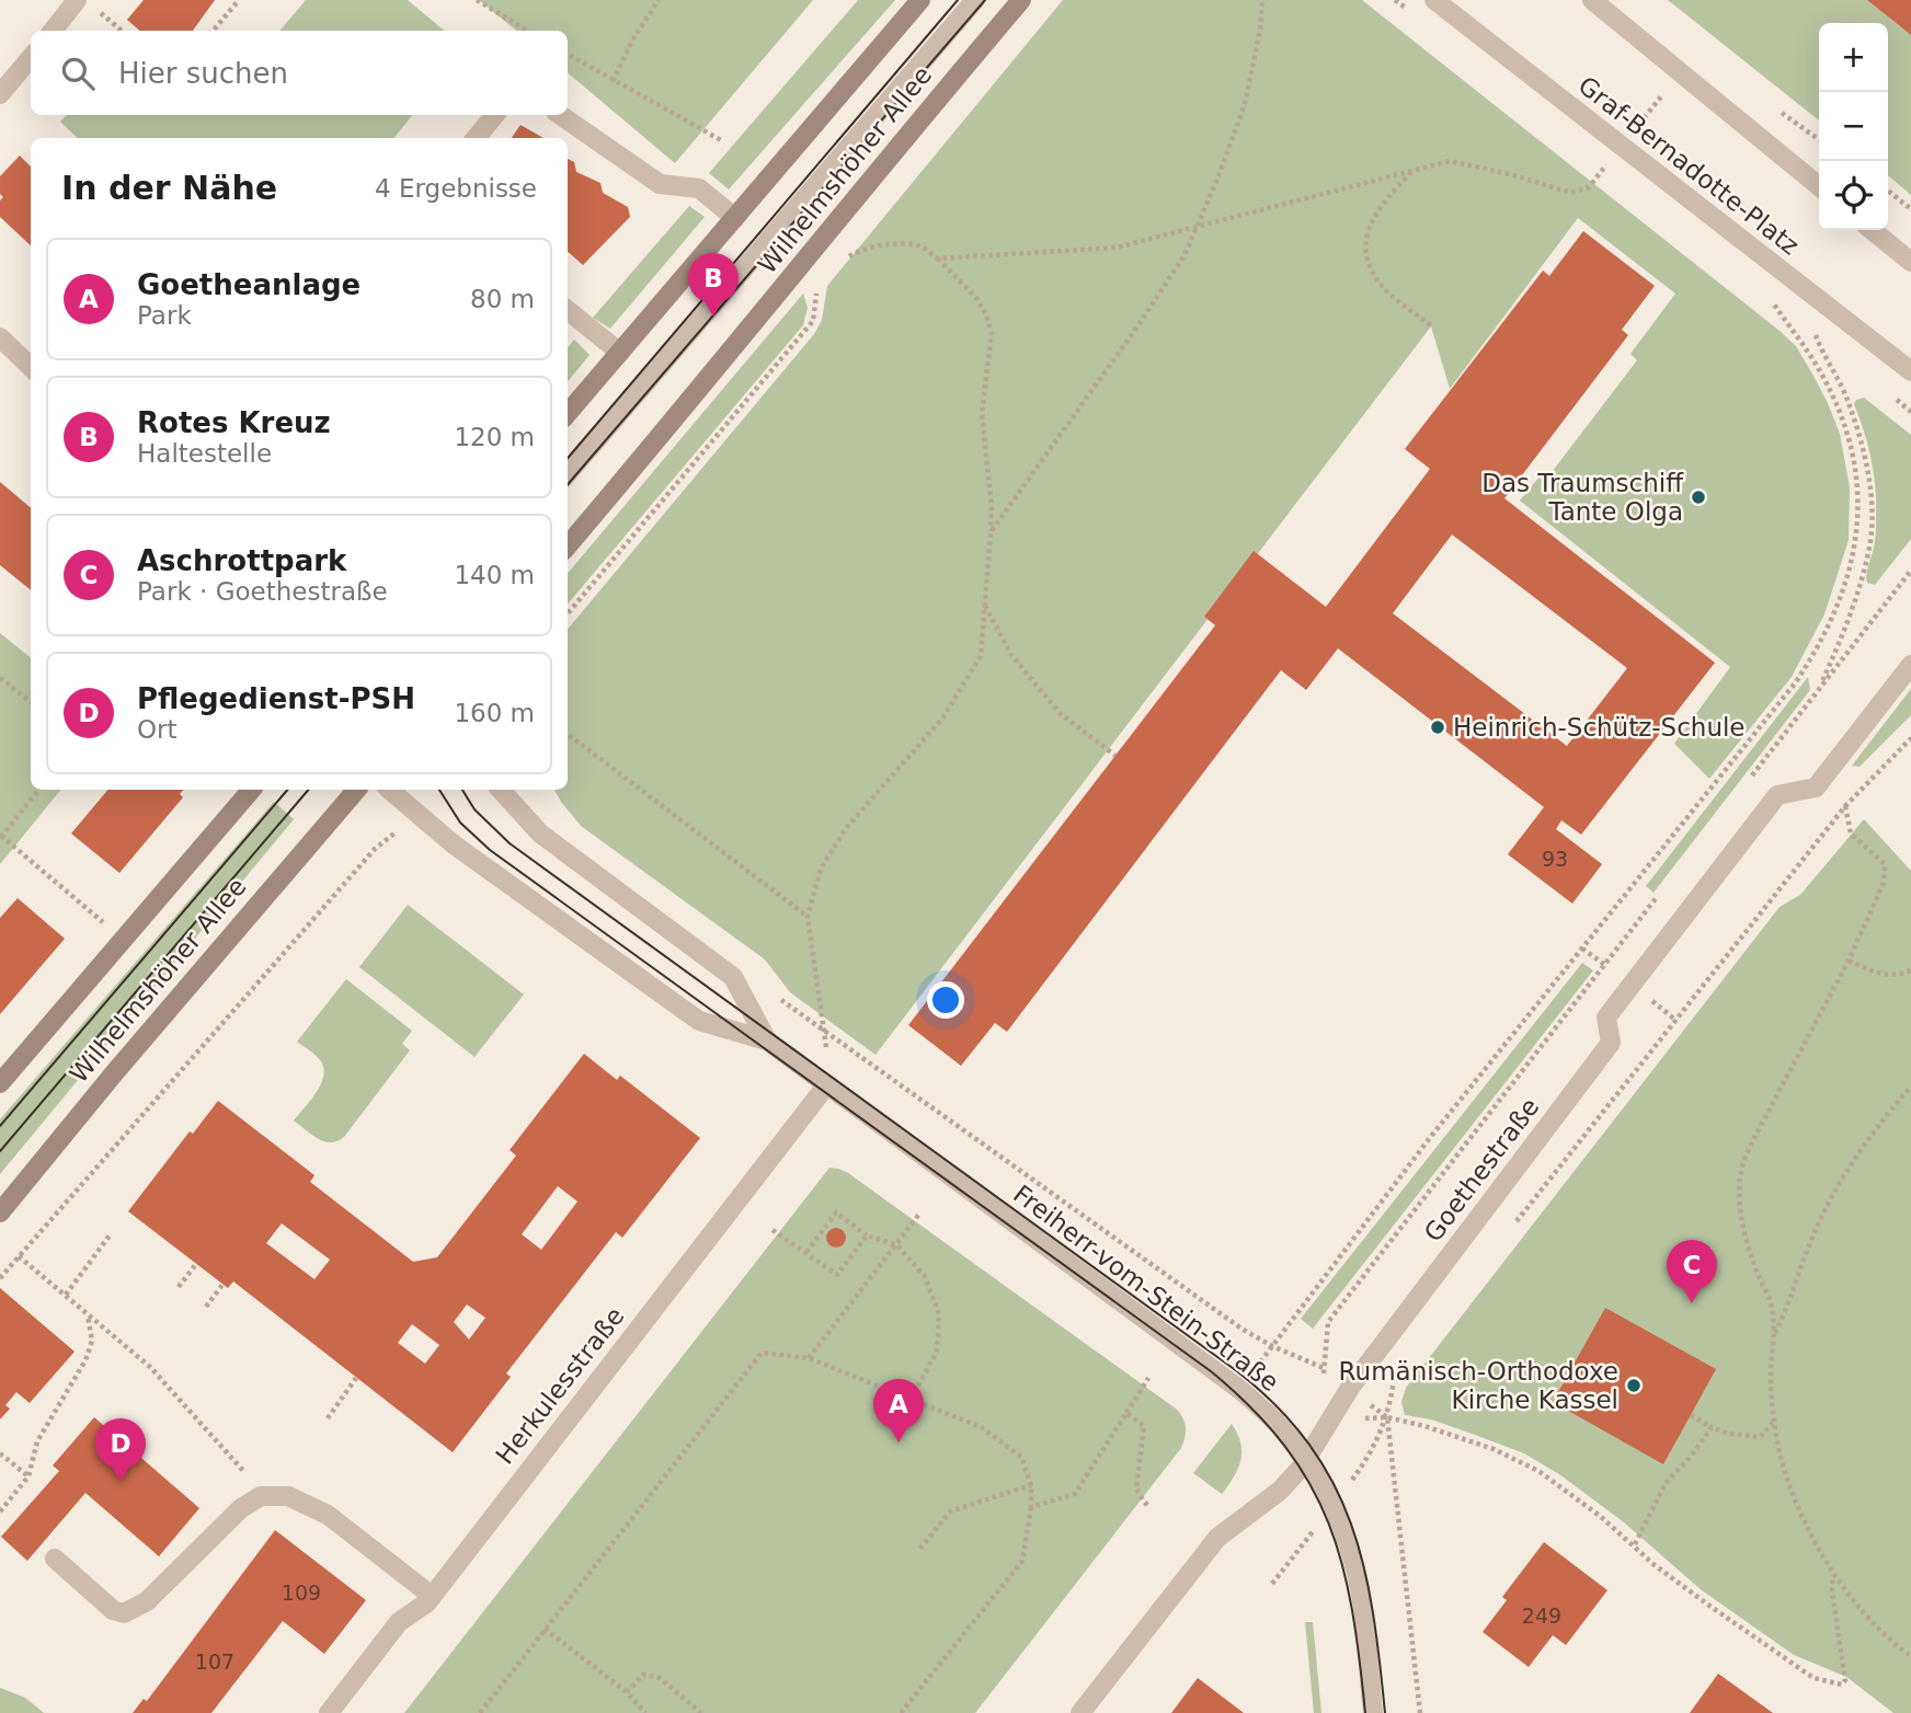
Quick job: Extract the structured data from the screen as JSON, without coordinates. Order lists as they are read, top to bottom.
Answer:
{
  "streets": {
    "main road": ["Wilhelmshöher Allee"],
    "street": [
      "Graf-Bernadotte-Platz",
      "Goethestraße",
      "Freiherr-vom-Stein-Straße",
      "Herkulesstraße"
    ]
  },
  "crossings": [
    ["Goethestraße", "Freiherr-vom-Stein-Straße"],
    ["Freiherr-vom-Stein-Straße", "Herkulesstraße"]
  ],
  "places": ["Das Traumschiff Tante Olga", "Heinrich-Schütz-Schule", "Rumänisch-Orthodoxe Kirche Kassel"],
  "house_numbers": [
    "93",
    "109",
    "249",
    "107"
  ],
  "page": {
    "map_buttons": ["+", "−"],
    "search": "Hier suchen",
    "heading": ["In der Nähe", "4 Ergebnisse"],
    "list": [
      {
        "mark": "A",
        "name": "Goetheanlage",
        "note": "Park",
        "value": "80 m"
      },
      {
        "mark": "B",
        "name": "Rotes Kreuz",
        "note": "Haltestelle",
        "value": "120 m"
      },
      {
        "mark": "C",
        "name": "Aschrottpark",
        "note": "Park · Goethestraße",
        "value": "140 m"
      },
      {
        "mark": "D",
        "name": "Pflegedienst-PSH",
        "note": "Ort",
        "value": "160 m"
      }
    ],
    "pins": [
      "B",
      "C",
      "A",
      "D"
    ]
  }
}
